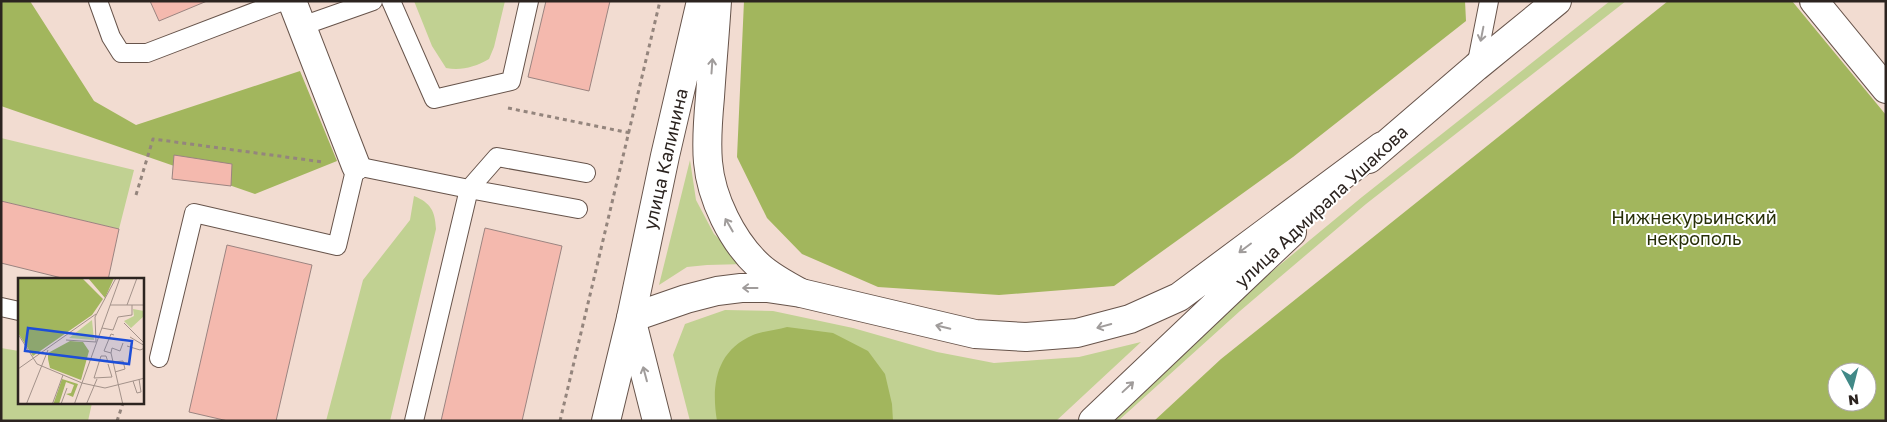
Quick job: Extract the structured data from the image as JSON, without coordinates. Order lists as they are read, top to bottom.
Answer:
{
  "streets": {
    "main road": ["улица Калинина", "улица Адмирала Ушакова"]
  },
  "one_way": ["улица Адмирала Ушакова"],
  "parks": ["Нижнекурьинский некрополь"],
  "north": "bottom"
}
